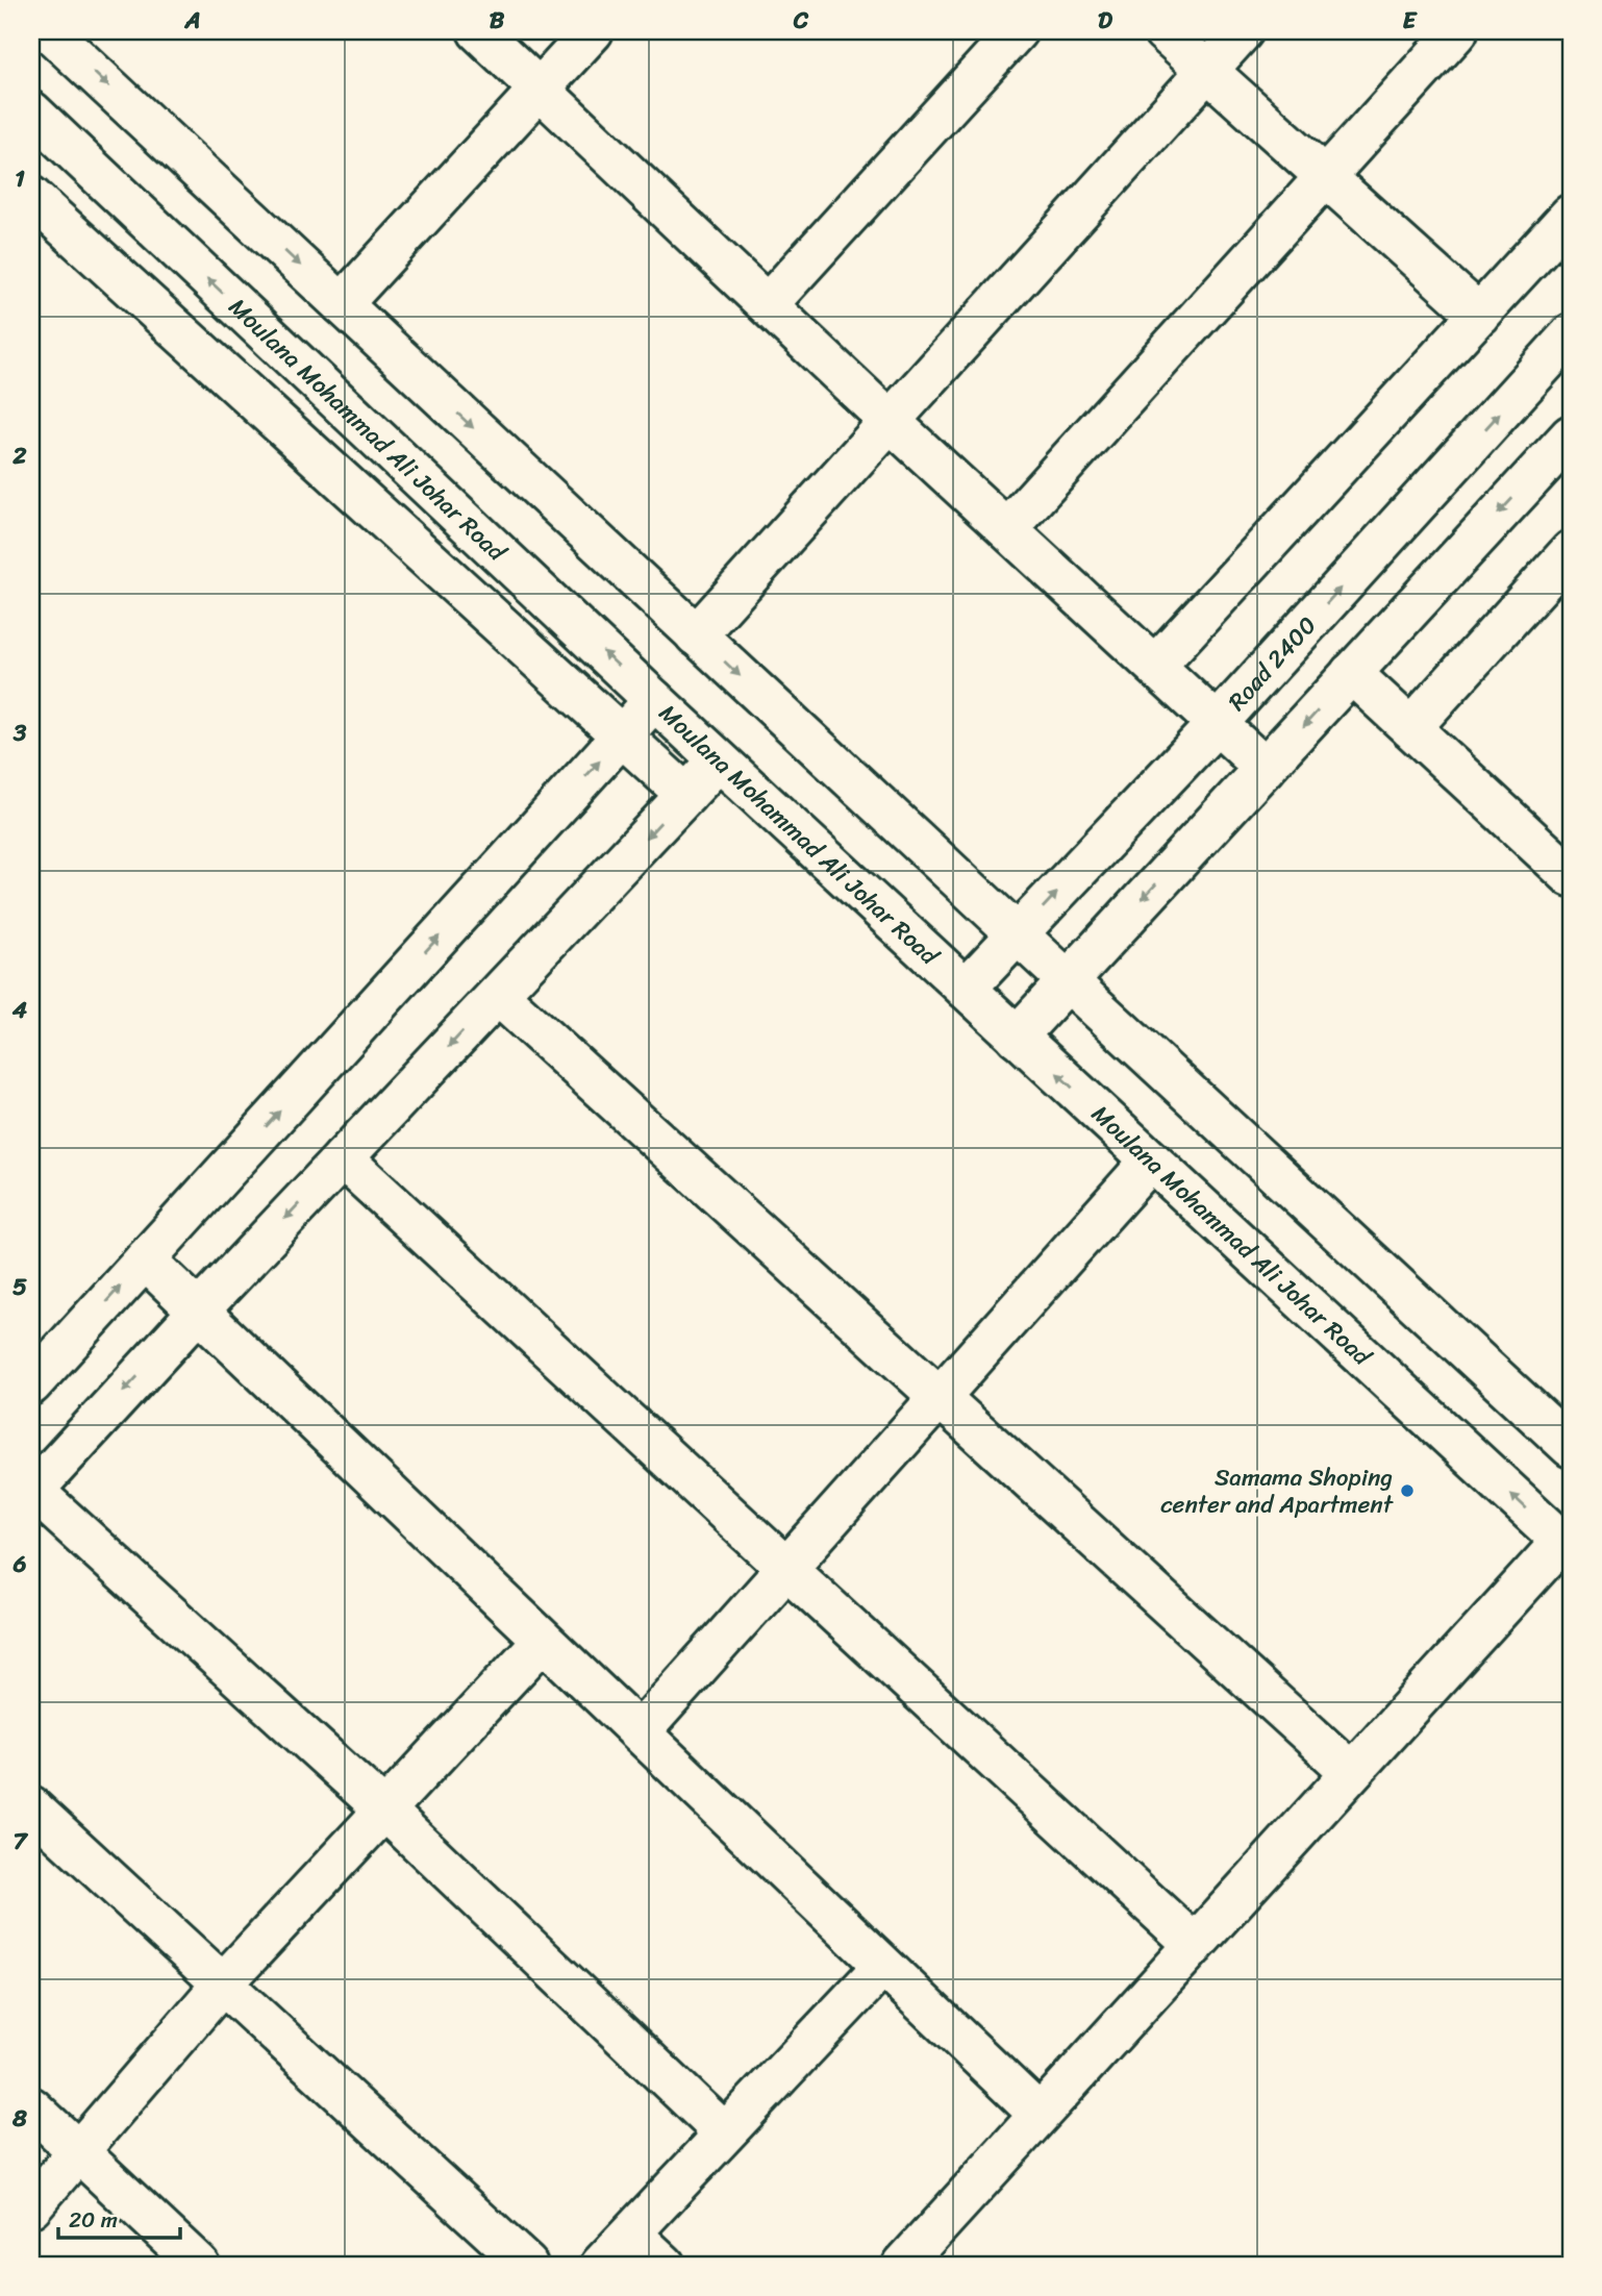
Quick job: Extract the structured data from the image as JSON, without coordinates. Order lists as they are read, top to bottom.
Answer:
{
  "streets": {
    "street": ["Moulana Mohammad Ali Johar Road", "Road 2400"]
  },
  "crossings": [
    ["Moulana Mohammad Ali Johar Road", "Road 2400"]
  ],
  "places": ["Samama Shoping center and Apartment"],
  "scale_bar": "20 m",
  "grid": {
    "columns": [
      "A",
      "B",
      "C",
      "D",
      "E"
    ],
    "rows": [
      "1",
      "2",
      "3",
      "4",
      "5",
      "6",
      "7",
      "8"
    ]
  }
}
